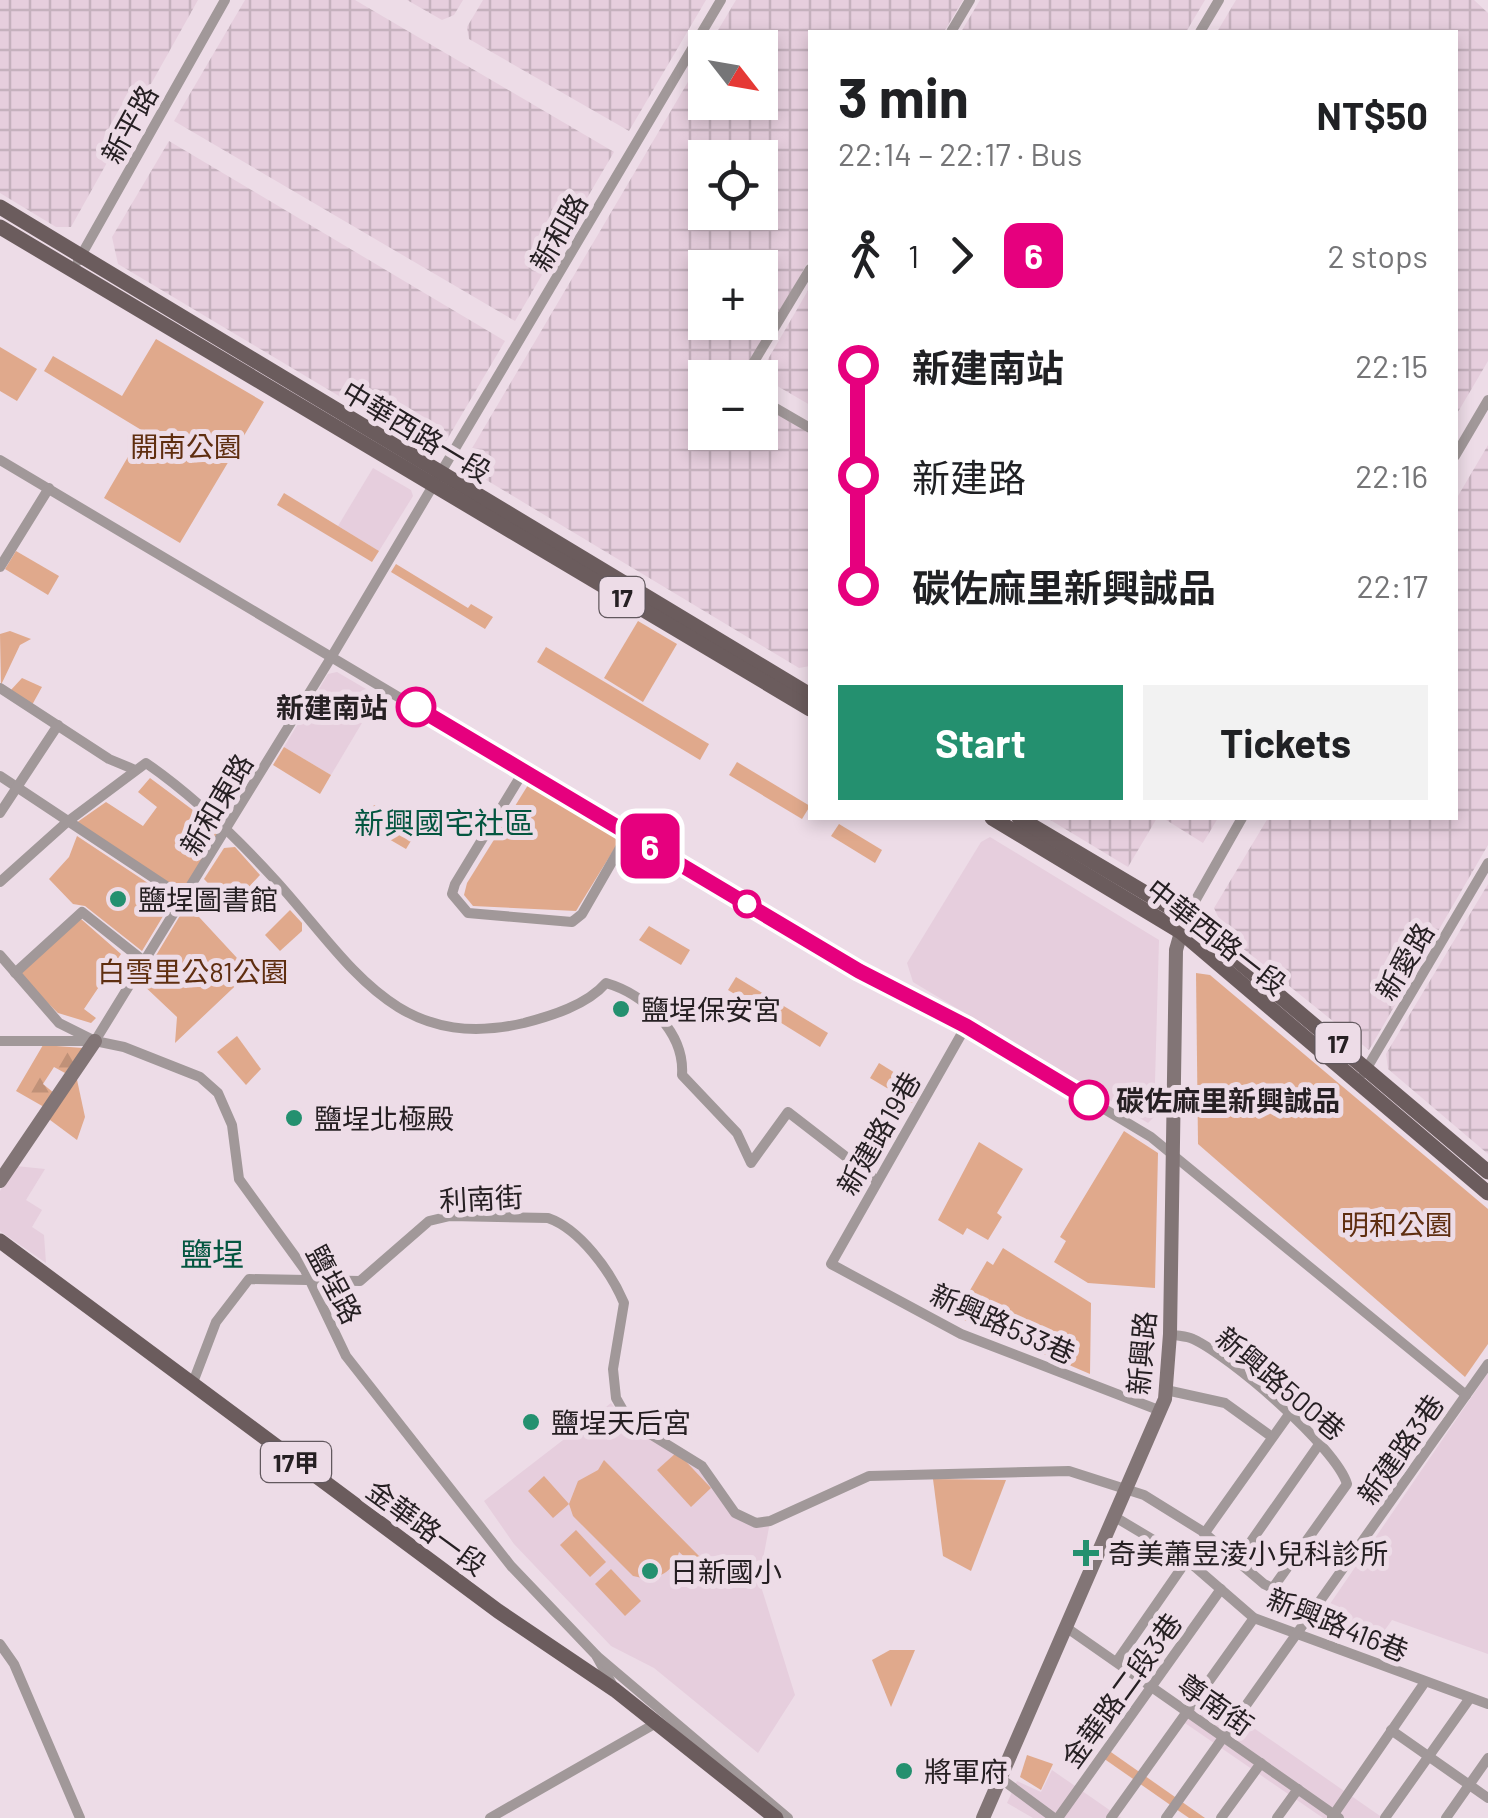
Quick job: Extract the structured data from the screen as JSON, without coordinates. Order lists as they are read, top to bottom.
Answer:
{
  "streets": {
    "main road": [
      "中華西路一段",
      "17",
      "17甲",
      "金華路一段"
    ],
    "street": [
      "新平路",
      "新和路",
      "新和東路",
      "新愛路",
      "新建路19巷",
      "利南街",
      "鹽埕路",
      "新興路533巷",
      "新興路",
      "新興路500巷",
      "新建路3巷",
      "新興路416巷",
      "金華路二段3巷",
      "尊南街"
    ]
  },
  "crossings": [
    ["新平路", "中華西路一段"],
    ["新和路", "中華西路一段"],
    ["新和路", "新和東路"],
    ["中華西路一段", "新和東路"],
    ["中華西路一段", "新愛路"],
    ["中華西路一段", "新興路"],
    ["新和東路", "鹽埕路"],
    ["新建路19巷", "新興路533巷"],
    ["利南街", "鹽埕路"],
    ["利南街", "新興路"],
    ["利南街", "新興路500巷"],
    ["利南街", "新建路3巷"],
    ["利南街", "金華路一段"],
    ["鹽埕路", "金華路一段"],
    ["新興路533巷", "新興路"],
    ["新興路", "新興路500巷"],
    ["新興路", "新興路416巷"],
    ["新興路", "尊南街"],
    ["新建路3巷", "新興路416巷"],
    ["新建路3巷", "尊南街"],
    ["新興路416巷", "金華路二段3巷"],
    ["金華路二段3巷", "尊南街"]
  ],
  "districts": ["新興國宅社區", "鹽埕"],
  "parks": ["開南公園", "白雪里公81公園", "明和公園"],
  "places": {
    "other": [
      "新建南站",
      "鹽埕圖書館",
      "鹽埕保安宮",
      "碳佐麻里新興誠品",
      "鹽埕北極殿",
      "鹽埕天后宮",
      "日新國小",
      "將軍府"
    ],
    "health": ["奇美蕭昱淩小兒科診所"]
  },
  "lines": ["bus line 6"],
  "north": "bottom right",
  "page": {
    "on_map": "6",
    "map_buttons": ["+", "−"],
    "heading": ["3 min", "22:14 – 22:17 · Bus", "NT$50"],
    "legs": ["1", "6", "2 stops"],
    "list": [
      {
        "name": "新建南站",
        "value": "22:15"
      },
      {
        "name": "新建路",
        "value": "22:16"
      },
      {
        "name": "碳佐麻里新興誠品",
        "value": "22:17"
      }
    ],
    "buttons": ["Start", "Tickets"]
  }
}
